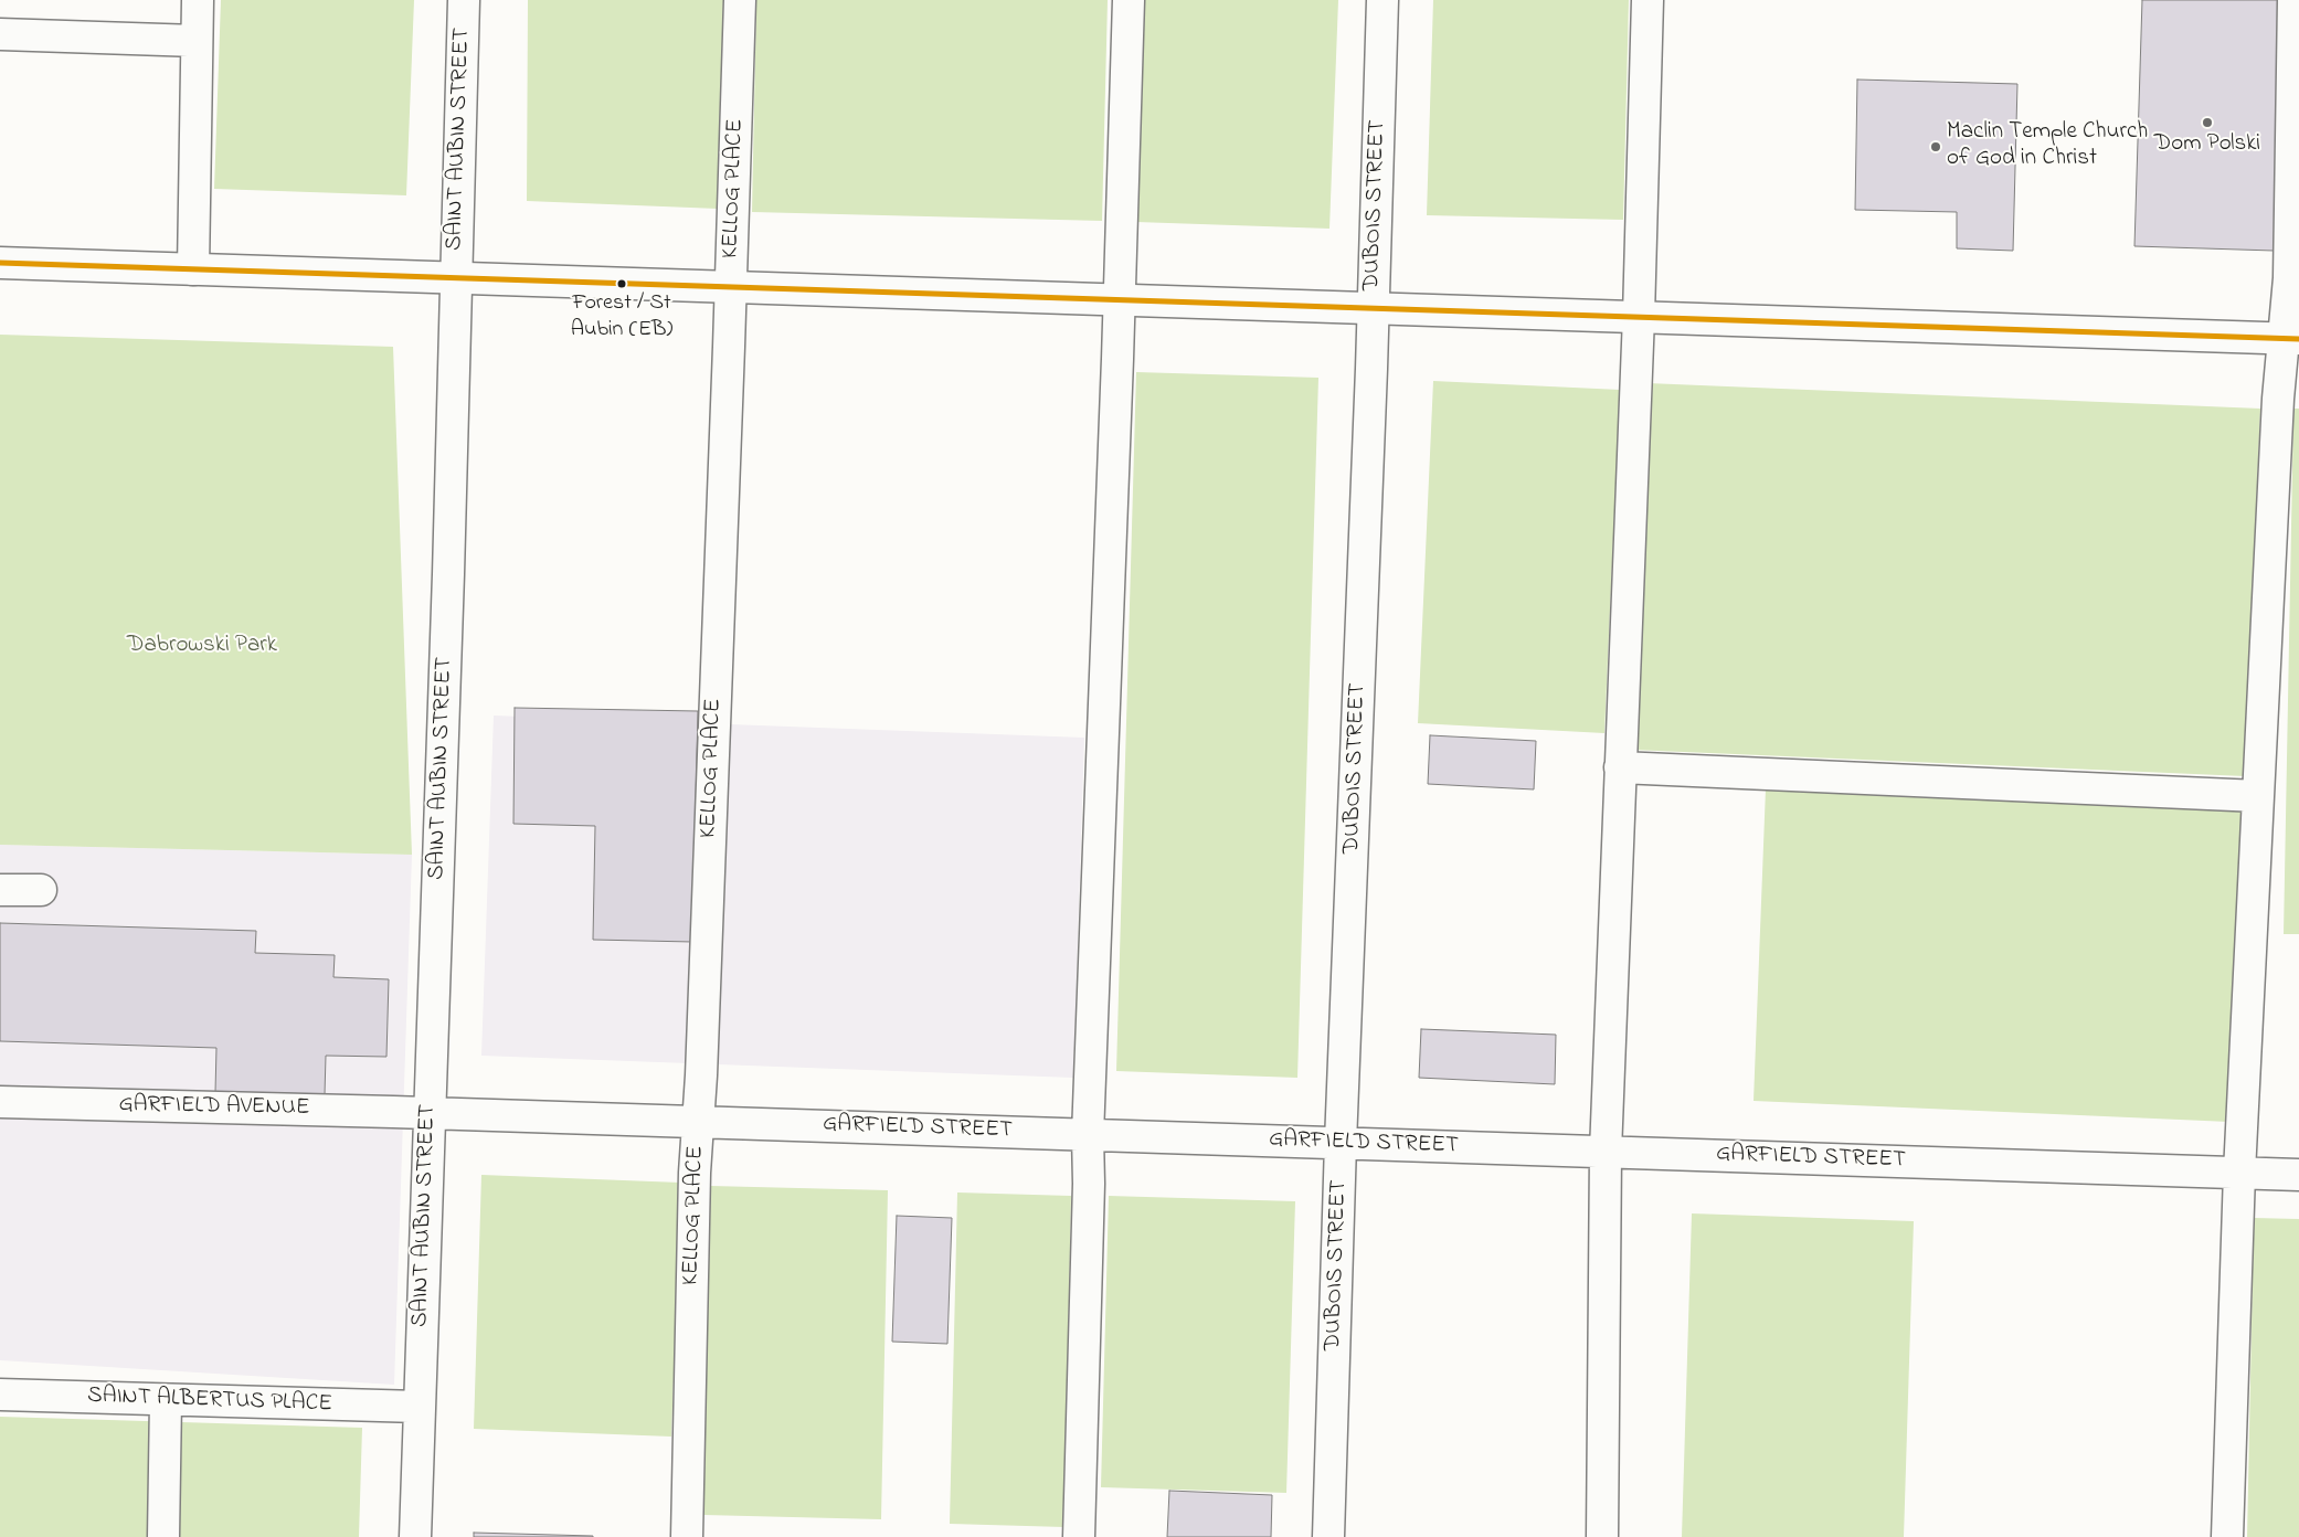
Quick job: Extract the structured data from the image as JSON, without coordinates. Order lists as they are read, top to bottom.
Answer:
{
  "streets": {
    "street": [
      "SAINT AUBIN STREET",
      "KELLOG PLACE",
      "DUBOIS STREET",
      "GARFIELD AVENUE",
      "GARFIELD STREET",
      "SAINT ALBERTUS PLACE"
    ]
  },
  "crossings": [
    ["SAINT AUBIN STREET", "GARFIELD AVENUE"],
    ["SAINT AUBIN STREET", "GARFIELD STREET"],
    ["SAINT AUBIN STREET", "SAINT ALBERTUS PLACE"],
    ["KELLOG PLACE", "GARFIELD STREET"],
    ["DUBOIS STREET", "GARFIELD STREET"],
    ["GARFIELD AVENUE", "GARFIELD STREET"]
  ],
  "parks": ["Dabrowski Park"],
  "places": ["Dom Polski", "Maclin Temple Church of God in Christ", "Forest / St Aubin (EB)"]
}
